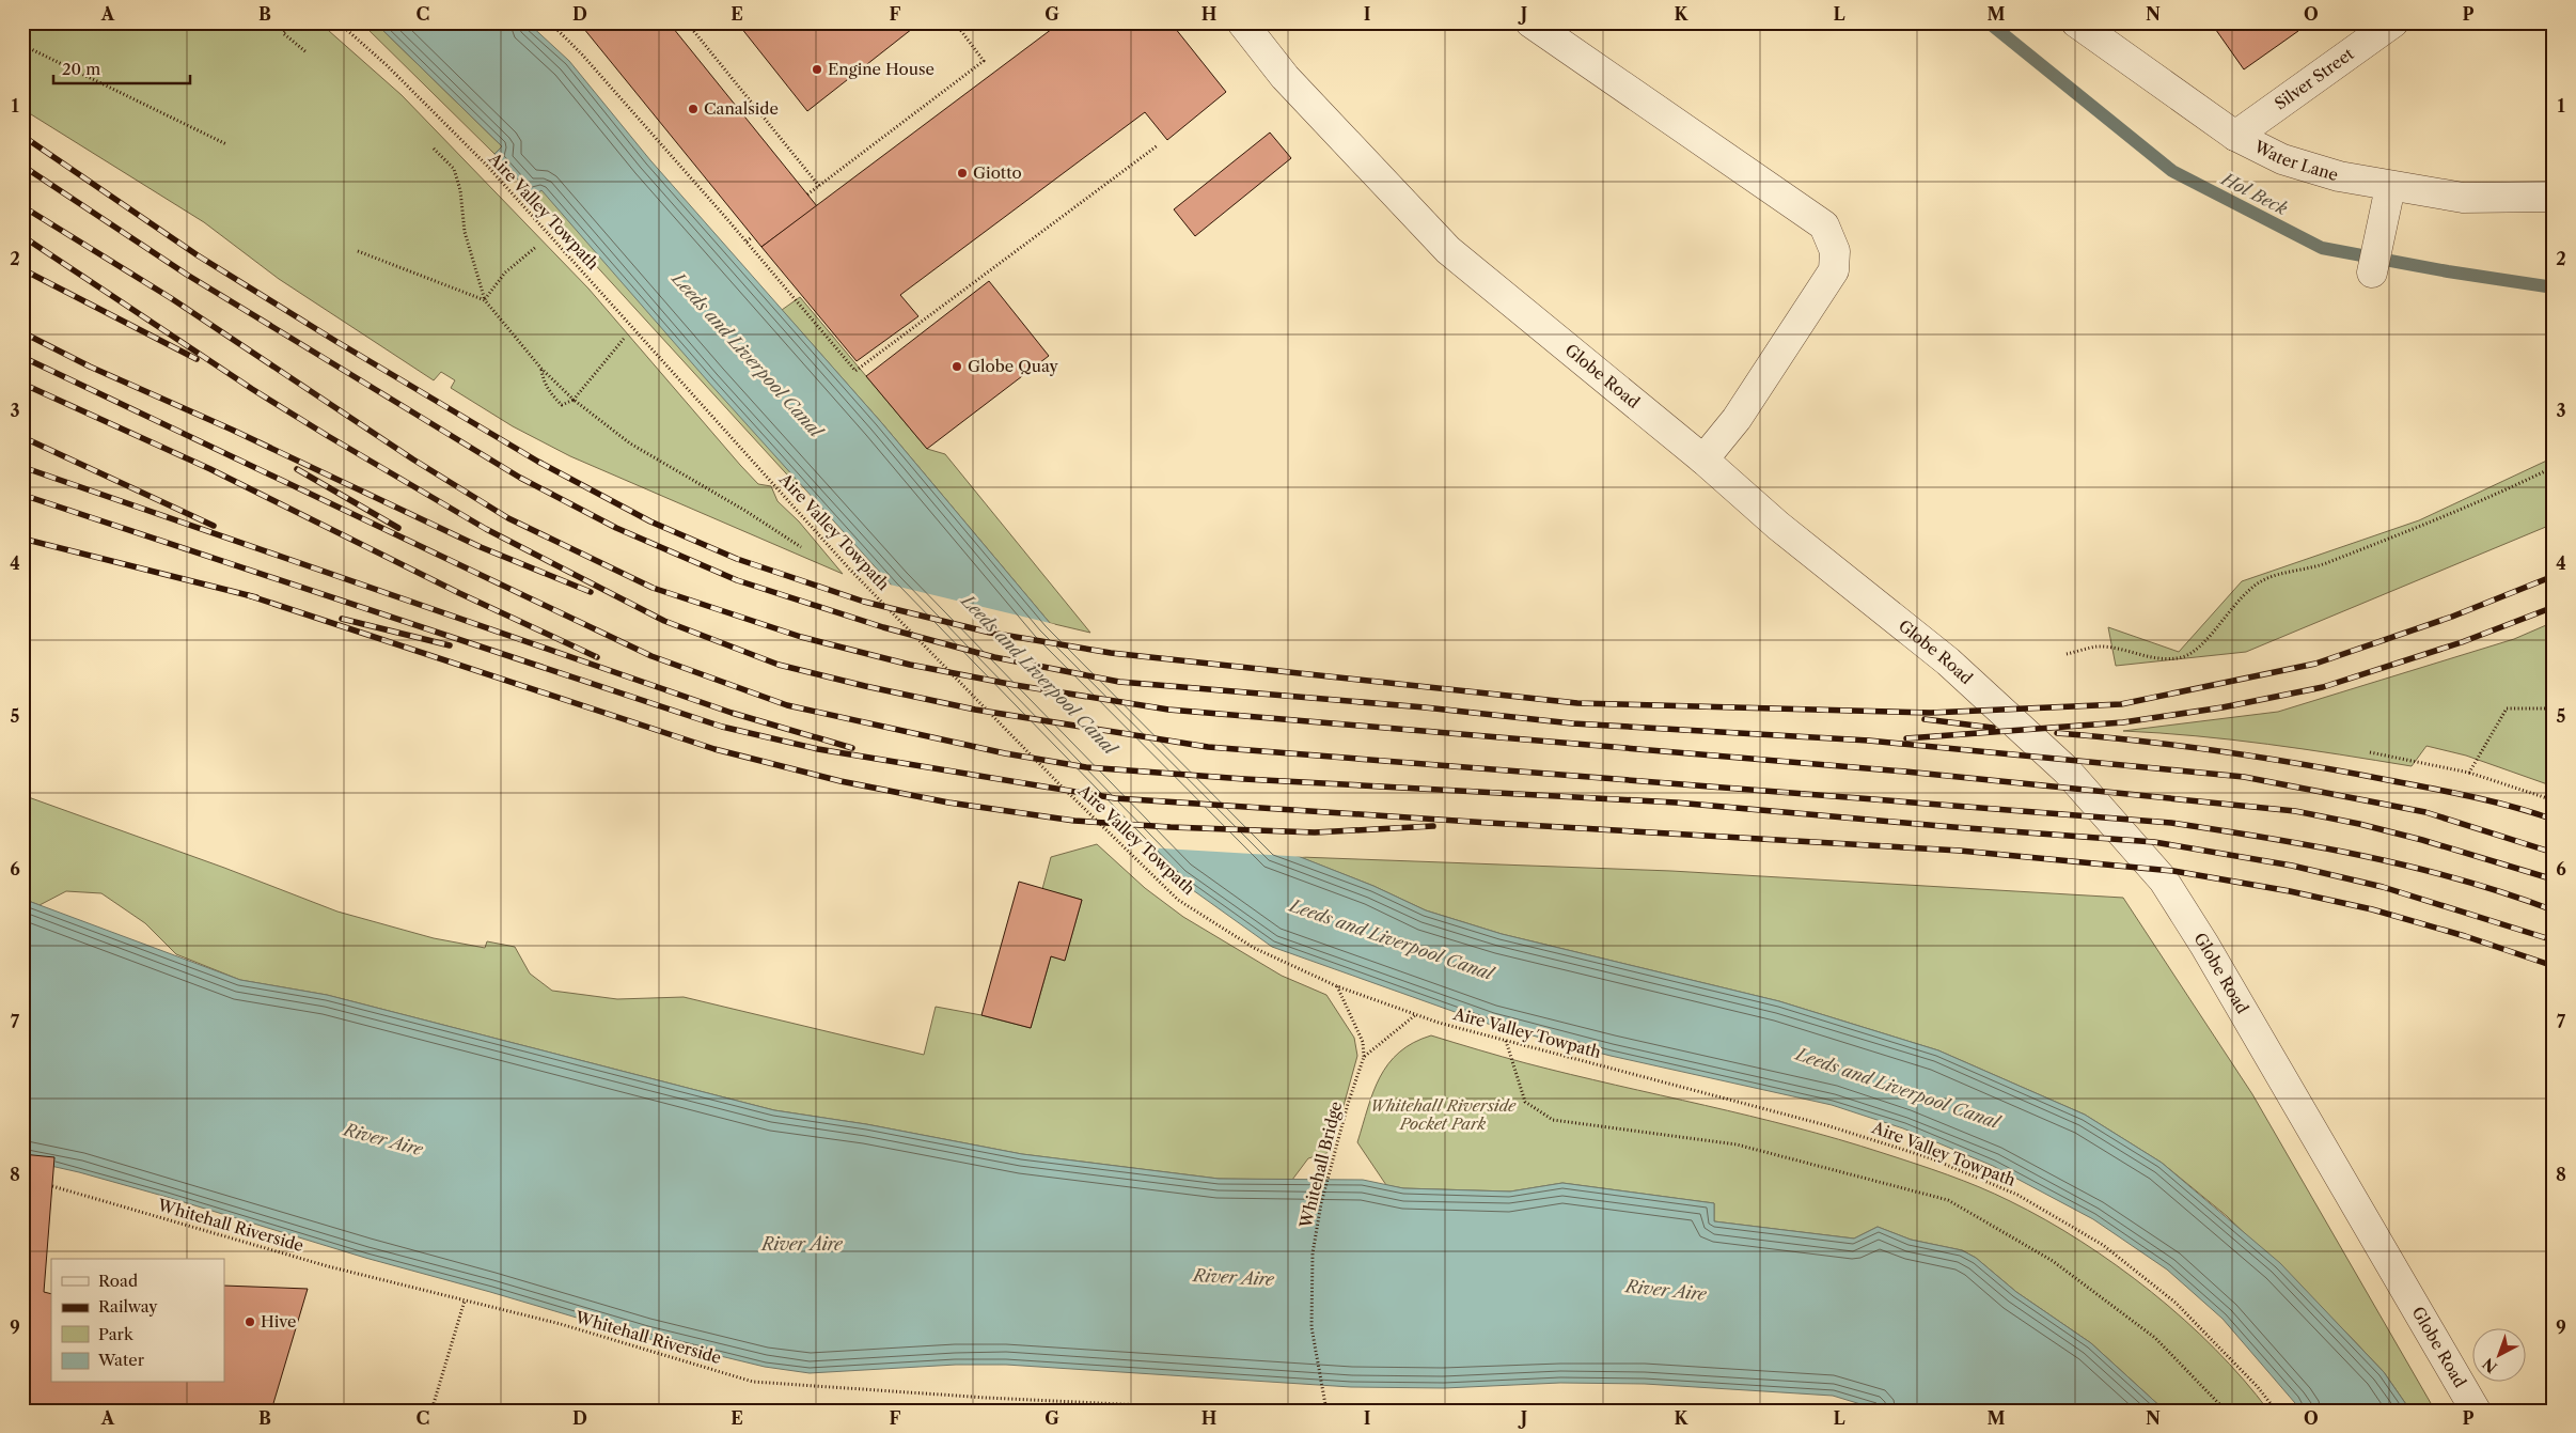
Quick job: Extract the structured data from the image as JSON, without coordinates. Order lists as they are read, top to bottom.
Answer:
{
  "streets": {
    "street": ["Silver Street", "Water Lane", "Globe Road"],
    "path": ["Aire Valley Towpath", "Whitehall Bridge", "Whitehall Riverside"]
  },
  "crossings": [
    ["Silver Street", "Water Lane"]
  ],
  "water": ["Hol Beck", "Leeds and Liverpool Canal", "River Aire"],
  "parks": ["Whitehall Riverside Pocket Park"],
  "places": [
    "Engine House",
    "Canalside",
    "Giotto",
    "Globe Quay",
    "Hive"
  ],
  "legend": [
    "Road",
    "Railway",
    "Park",
    "Water"
  ],
  "scale_bar": "20 m",
  "north": "bottom left",
  "grid": {
    "columns": [
      "A",
      "B",
      "C",
      "D",
      "E",
      "F",
      "G",
      "H",
      "I",
      "J",
      "K",
      "L",
      "M",
      "N",
      "O",
      "P"
    ],
    "rows": [
      "1",
      "2",
      "3",
      "4",
      "5",
      "6",
      "7",
      "8",
      "9"
    ]
  }
}
